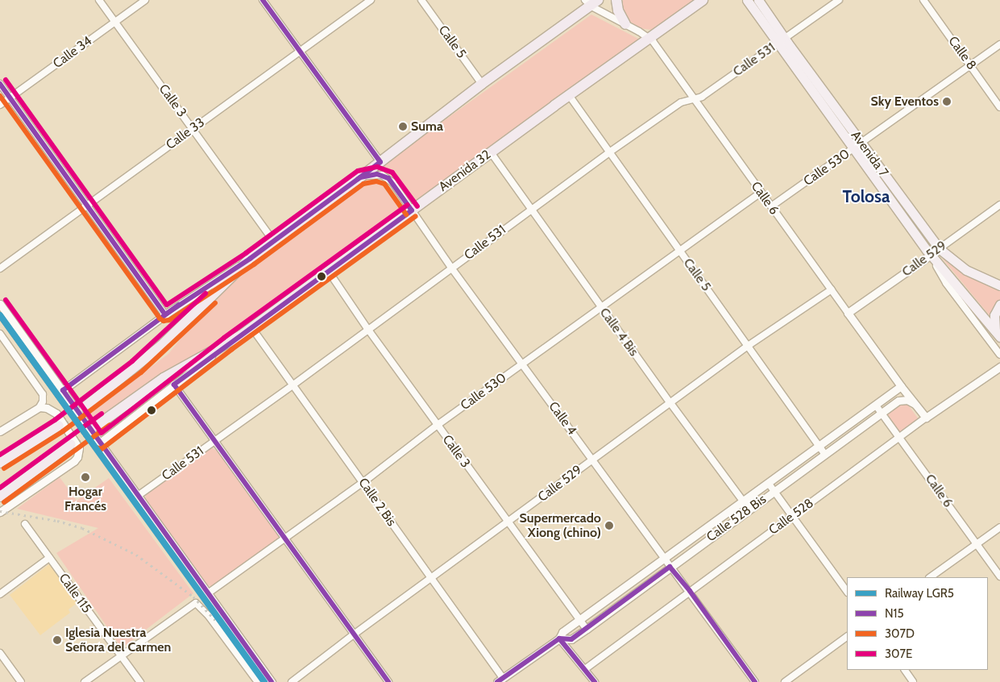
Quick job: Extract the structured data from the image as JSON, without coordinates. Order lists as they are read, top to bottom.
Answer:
{
  "streets": {
    "highway": ["Avenida 32"],
    "main road": ["Avenida 7"],
    "street": [
      "Calle 5",
      "Calle 34",
      "Calle 8",
      "Calle 531",
      "Calle 3",
      "Calle 33",
      "Calle 530",
      "Calle 6",
      "Calle 529",
      "Calle 4 Bis",
      "Calle 4",
      "Calle 2 Bis",
      "Calle 528",
      "Calle 528 Bis",
      "Calle 115"
    ]
  },
  "crossings": [
    ["Calle 5", "Calle 531"],
    ["Calle 5", "Calle 530"],
    ["Calle 5", "Avenida 32"],
    ["Calle 5", "Calle 529"],
    ["Calle 5", "Calle 528 Bis"],
    ["Calle 34", "Calle 3"],
    ["Calle 8", "Calle 530"],
    ["Calle 531", "Calle 3"],
    ["Calle 531", "Avenida 7"],
    ["Calle 531", "Calle 6"],
    ["Calle 531", "Calle 4 Bis"],
    ["Calle 531", "Calle 4"],
    ["Calle 531", "Calle 2 Bis"],
    ["Calle 3", "Calle 33"],
    ["Calle 3", "Calle 530"],
    ["Calle 3", "Avenida 32"],
    ["Calle 3", "Calle 529"],
    ["Calle 3", "Calle 528 Bis"],
    ["Avenida 7", "Calle 530"],
    ["Avenida 7", "Calle 529"],
    ["Calle 530", "Calle 6"],
    ["Calle 530", "Calle 4 Bis"],
    ["Calle 530", "Calle 4"],
    ["Calle 530", "Calle 2 Bis"],
    ["Avenida 32", "Calle 6"],
    ["Avenida 32", "Calle 4 Bis"],
    ["Avenida 32", "Calle 4"],
    ["Avenida 32", "Calle 2 Bis"],
    ["Calle 6", "Calle 529"],
    ["Calle 6", "Calle 528"],
    ["Calle 6", "Calle 528 Bis"],
    ["Calle 529", "Calle 4 Bis"],
    ["Calle 529", "Calle 4"],
    ["Calle 529", "Calle 2 Bis"],
    ["Calle 4 Bis", "Calle 528 Bis"],
    ["Calle 4", "Calle 528"],
    ["Calle 4", "Calle 528 Bis"],
    ["Calle 2 Bis", "Calle 528 Bis"]
  ],
  "districts": ["Tolosa"],
  "places": [
    "Sky Eventos",
    "Suma",
    "Hogar Francés",
    "Supermercado Xiong (chino)",
    "Iglesia Nuestra Señora del Carmen"
  ],
  "lines": [
    "transit line N15",
    "transit line 307E",
    "transit line 307D",
    "rail line LGR5"
  ],
  "legend": [
    "Railway LGR5",
    "N15",
    "307D",
    "307E"
  ]
}
